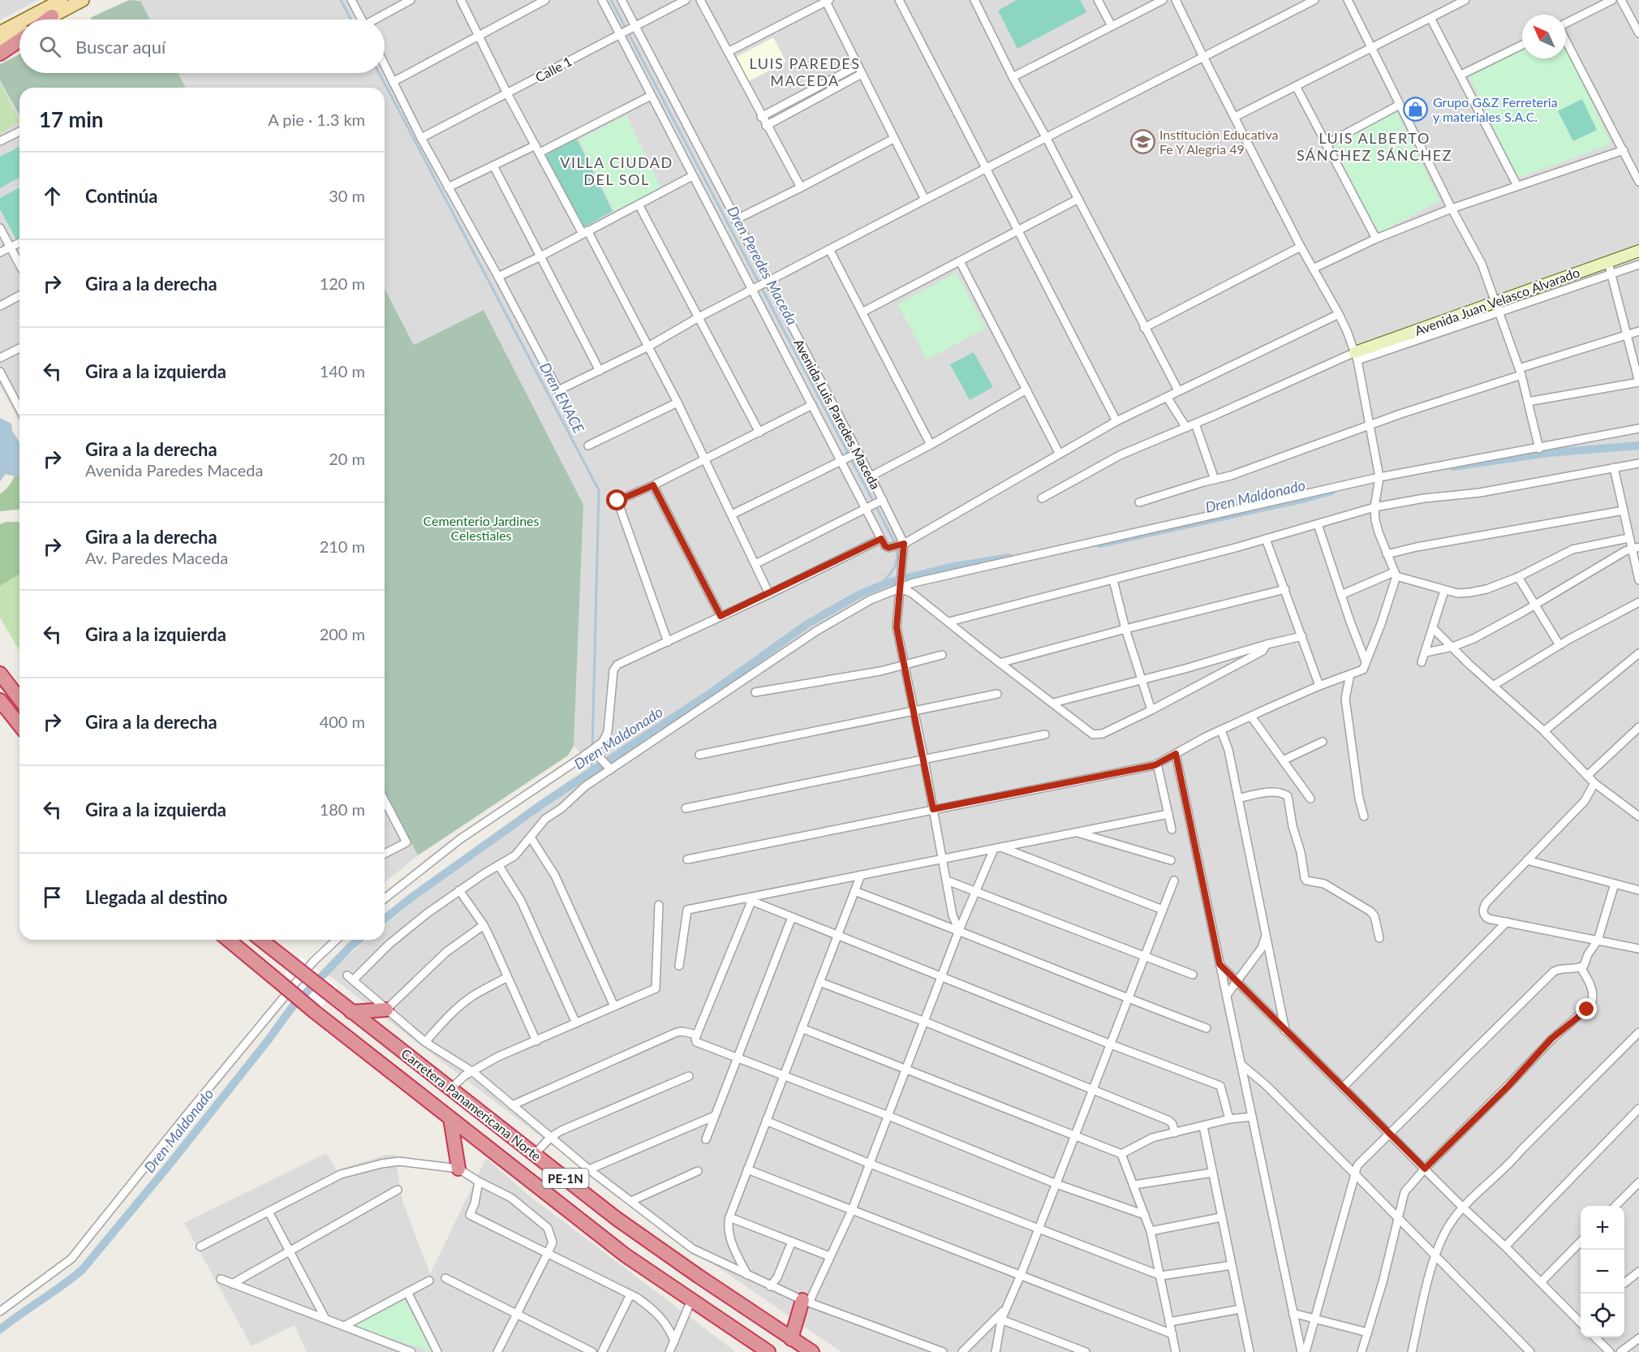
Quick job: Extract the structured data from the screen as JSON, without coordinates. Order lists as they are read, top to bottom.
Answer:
{
  "streets": {
    "highway": ["Carretera Panamericana Norte", "PE-1N"],
    "street": ["Calle 1", "Avenida Juan Velasco Alvarado", "Avenida Luis Paredes Maceda"]
  },
  "crossings": [
    ["Calle 1", "Avenida Luis Paredes Maceda"]
  ],
  "districts": ["LUIS PAREDES MACEDA", "LUIS ALBERTO SÁNCHEZ SÁNCHEZ", "VILLA CIUDAD DEL SOL"],
  "water": ["Dren Peredes Maceda", "Dren ENACE", "Dren Maldonado"],
  "parks": ["Cementerio Jardines Celestiales"],
  "places": {
    "shop": ["Grupo G&Z Ferreteria y materiales S.A.C."],
    "school or university": ["Institución Educativa Fe Y Alegria 49"]
  },
  "north": "top left",
  "page": {
    "search": "Buscar aquí",
    "heading": ["17 min", "A pie · 1.3 km"],
    "list": [
      ["Continúa", "30 m"],
      ["Gira a la derecha", "120 m"],
      ["Gira a la izquierda", "140 m"],
      ["Gira a la derecha", "Avenida Paredes Maceda", "20 m"],
      ["Gira a la derecha", "Av. Paredes Maceda", "210 m"],
      ["Gira a la izquierda", "200 m"],
      ["Gira a la derecha", "400 m"],
      ["Gira a la izquierda", "180 m"],
      "Llegada al destino"
    ],
    "map_buttons": ["+", "−"]
  }
}
